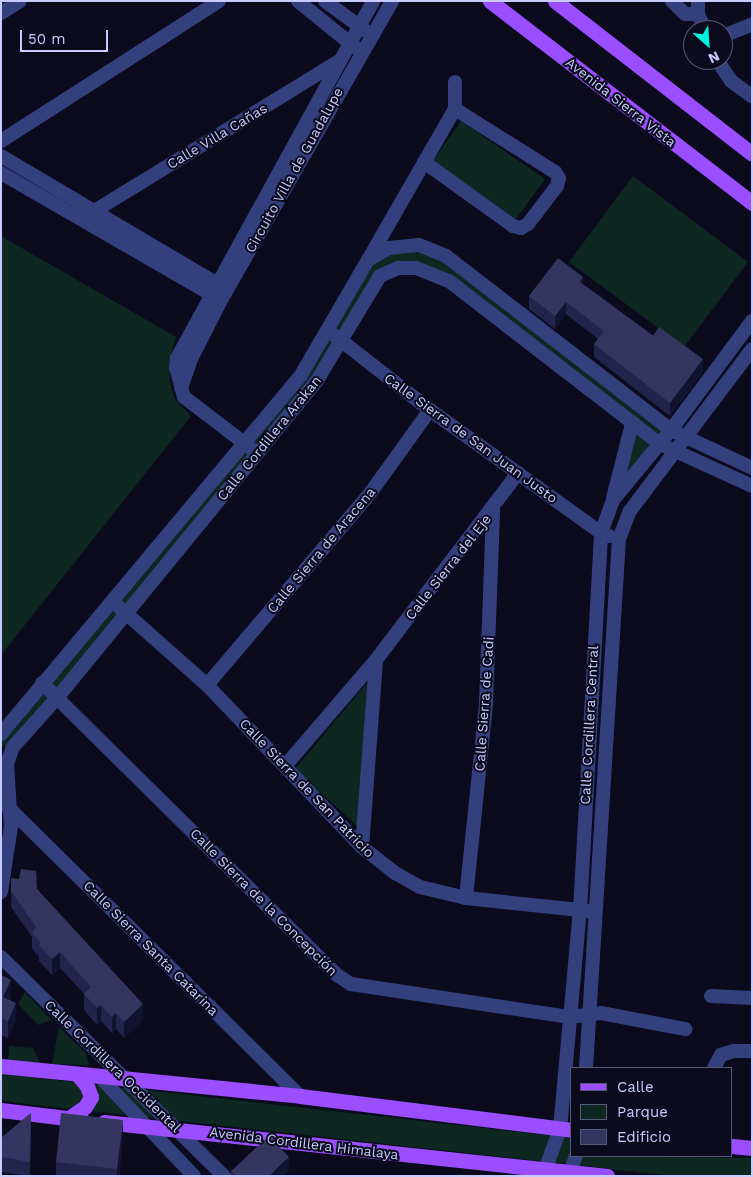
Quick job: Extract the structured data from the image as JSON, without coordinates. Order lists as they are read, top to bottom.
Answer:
{
  "streets": {
    "main road": ["Avenida Sierra Vista", "Avenida Cordillera Himalaya"],
    "street": [
      "Calle Villa Cañas",
      "Circuito Villa de Guadalupe",
      "Calle Cordillera Arakan",
      "Calle Sierra de San Juan Justo",
      "Calle Sierra de Aracena",
      "Calle Sierra del Eje",
      "Calle Sierra de Cadi",
      "Calle Cordillera Central",
      "Calle Sierra de San Patricio",
      "Calle Sierra de la Concepción",
      "Calle Sierra Santa Catarina",
      "Calle Cordillera Occidental"
    ]
  },
  "crossings": [
    ["Calle Villa Cañas", "Circuito Villa de Guadalupe"],
    ["Circuito Villa de Guadalupe", "Calle Cordillera Arakan"],
    ["Calle Cordillera Arakan", "Calle Sierra de San Juan Justo"],
    ["Calle Cordillera Arakan", "Calle Sierra de San Patricio"],
    ["Calle Cordillera Arakan", "Calle Sierra de la Concepción"],
    ["Calle Cordillera Arakan", "Calle Sierra Santa Catarina"],
    ["Calle Sierra de San Juan Justo", "Calle Sierra de Aracena"],
    ["Calle Sierra de San Juan Justo", "Calle Sierra del Eje"],
    ["Calle Sierra de San Juan Justo", "Calle Cordillera Central"],
    ["Calle Sierra de Aracena", "Calle Sierra de San Patricio"],
    ["Calle Sierra del Eje", "Calle Sierra de Cadi"],
    ["Calle Sierra del Eje", "Calle Sierra de San Patricio"],
    ["Calle Sierra de Cadi", "Calle Sierra de San Patricio"],
    ["Calle Cordillera Central", "Calle Sierra de San Patricio"],
    ["Calle Cordillera Central", "Calle Sierra de la Concepción"],
    ["Calle Cordillera Central", "Avenida Cordillera Himalaya"],
    ["Calle Cordillera Occidental", "Avenida Cordillera Himalaya"]
  ],
  "legend": ["Calle", "Parque", "Edificio"],
  "scale_bar": "50 m",
  "north": "bottom right"
}
